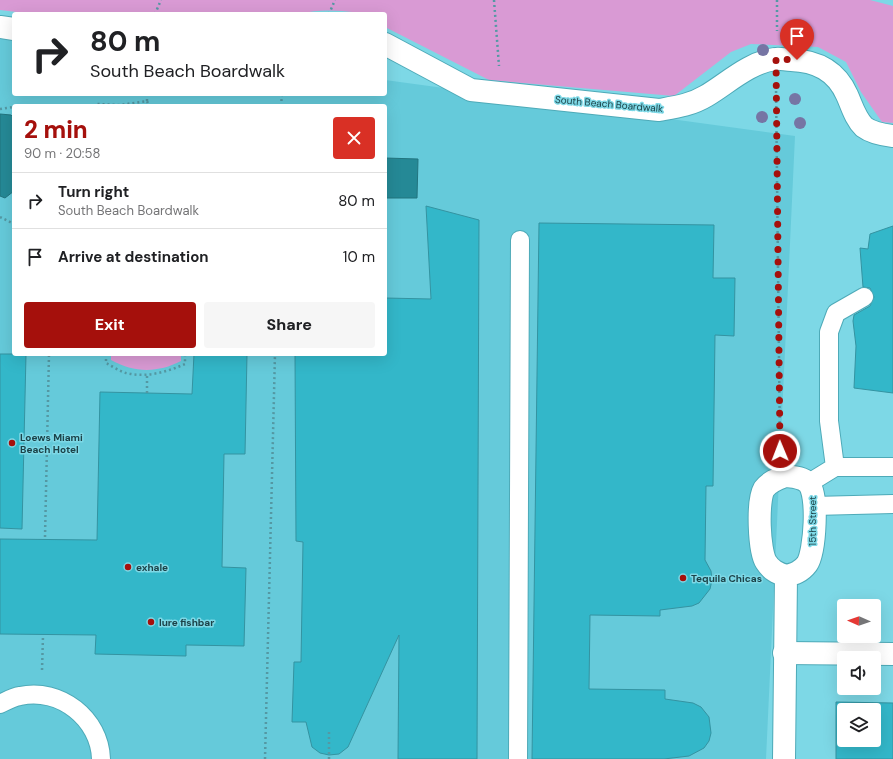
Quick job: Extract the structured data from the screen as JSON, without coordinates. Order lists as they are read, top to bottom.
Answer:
{
  "streets": {
    "street": ["South Beach Boardwalk", "15th Street"]
  },
  "places": [
    "Loews Miami Beach Hotel",
    "exhale",
    "Tequila Chicas",
    "lure fishbar"
  ],
  "north": "left",
  "page": {
    "turn": ["80 m", "South Beach Boardwalk"],
    "heading": ["2 min", "90 m · 20:58"],
    "list": [
      {
        "name": "Turn right",
        "note": "South Beach Boardwalk",
        "value": "80 m"
      },
      {
        "name": "Arrive at destination",
        "value": "10 m"
      }
    ],
    "buttons": ["Exit", "Share"]
  }
}
